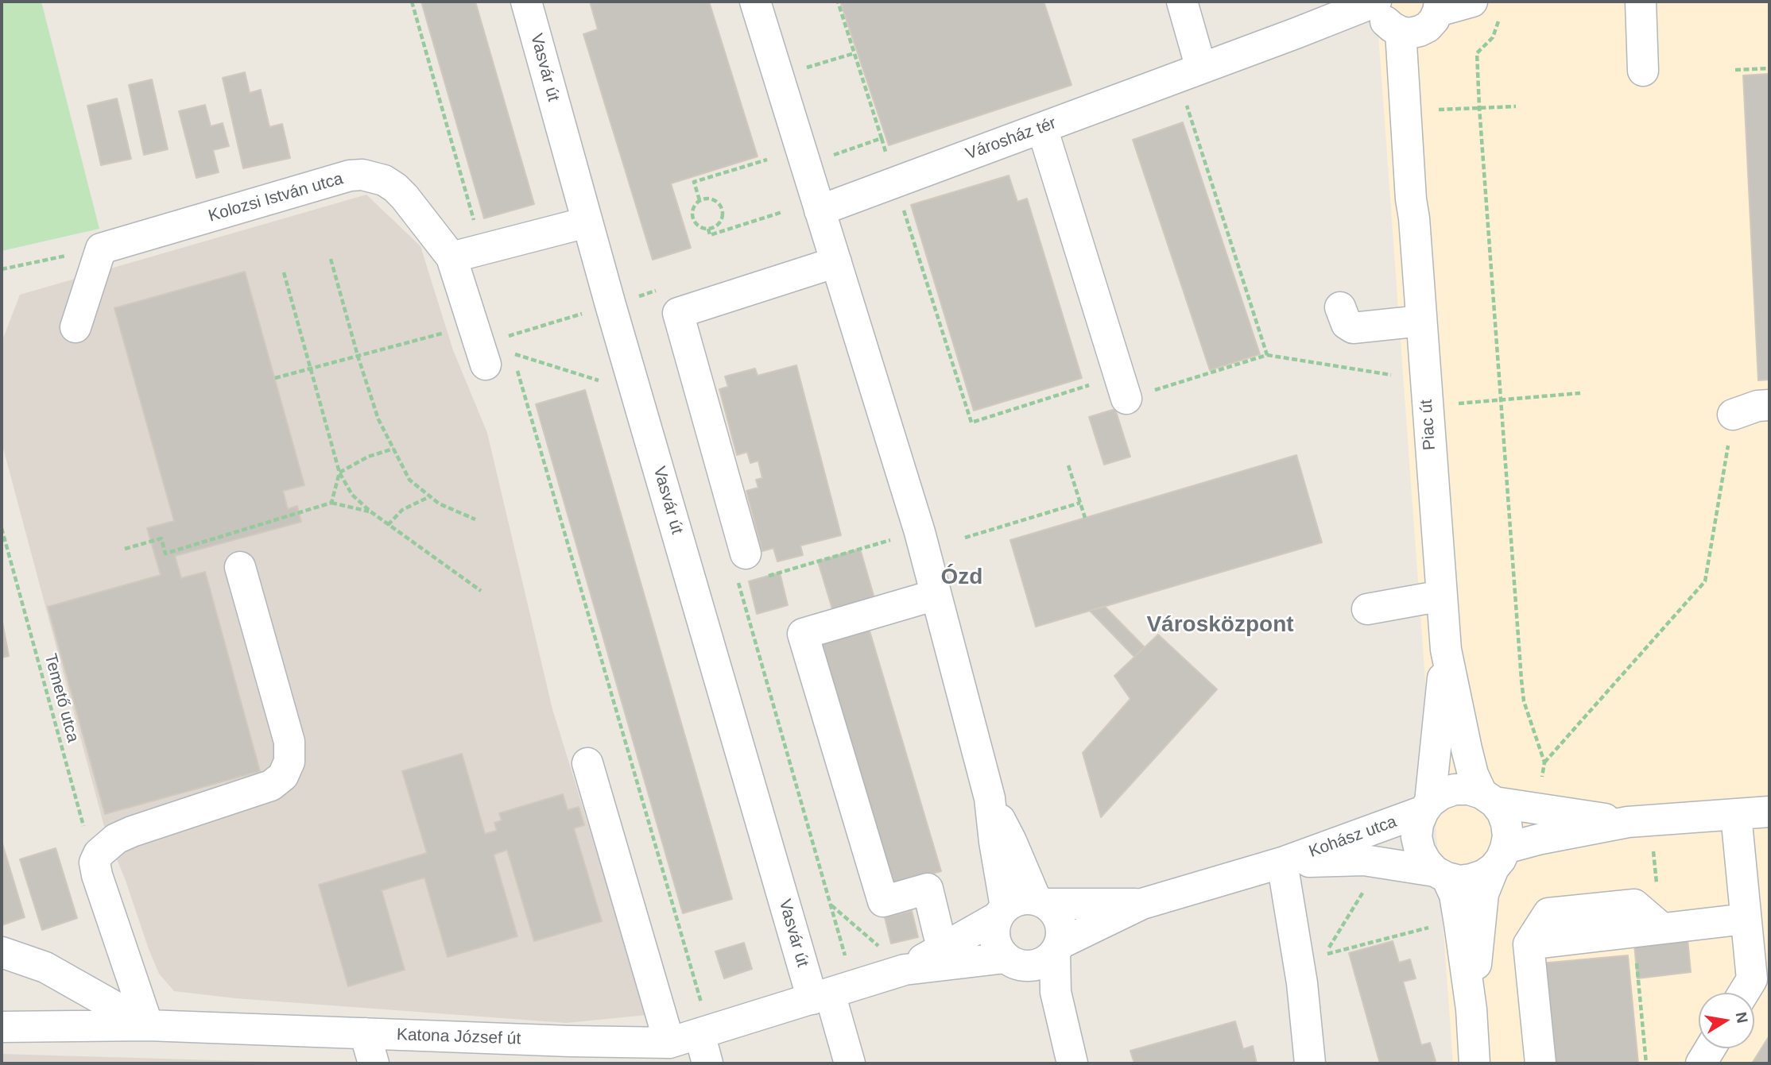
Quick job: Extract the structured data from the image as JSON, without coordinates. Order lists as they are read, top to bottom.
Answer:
{
  "streets": {
    "street": [
      "Vasvár út",
      "Városház tér",
      "Kolozsi István utca",
      "Piac út",
      "Kohász utca",
      "Katona József út"
    ],
    "path": ["Temető utca"]
  },
  "crossings": [
    ["Vasvár út", "Katona József út"],
    ["Városház tér", "Piac út"]
  ],
  "districts": ["Ózd", "Városközpont"],
  "north": "right"
}
